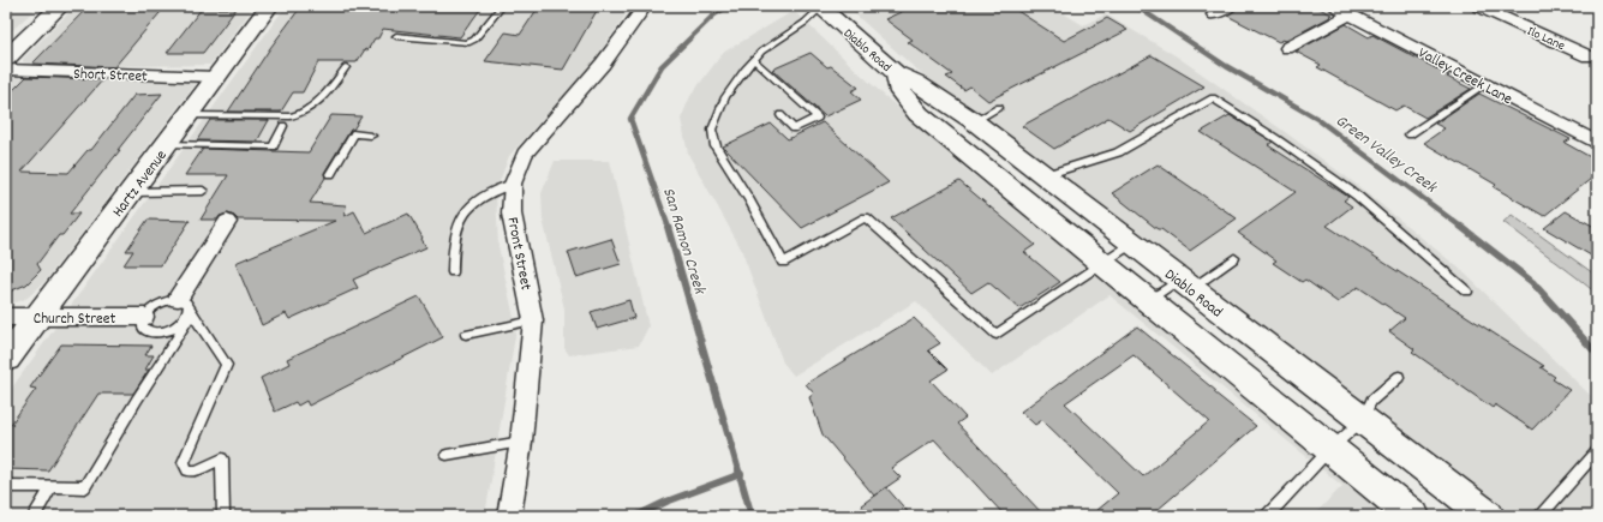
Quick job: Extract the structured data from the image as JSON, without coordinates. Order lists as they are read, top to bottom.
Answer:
{
  "streets": {
    "street": [
      "Ilo Lane",
      "Diablo Road",
      "Short Street",
      "Valley Creek Lane",
      "Hartz Avenue",
      "Front Street",
      "Church Street"
    ]
  },
  "crossings": [
    ["Short Street", "Hartz Avenue"],
    ["Hartz Avenue", "Church Street"]
  ],
  "water": ["Green Valley Creek", "San Ramon Creek"]
}
